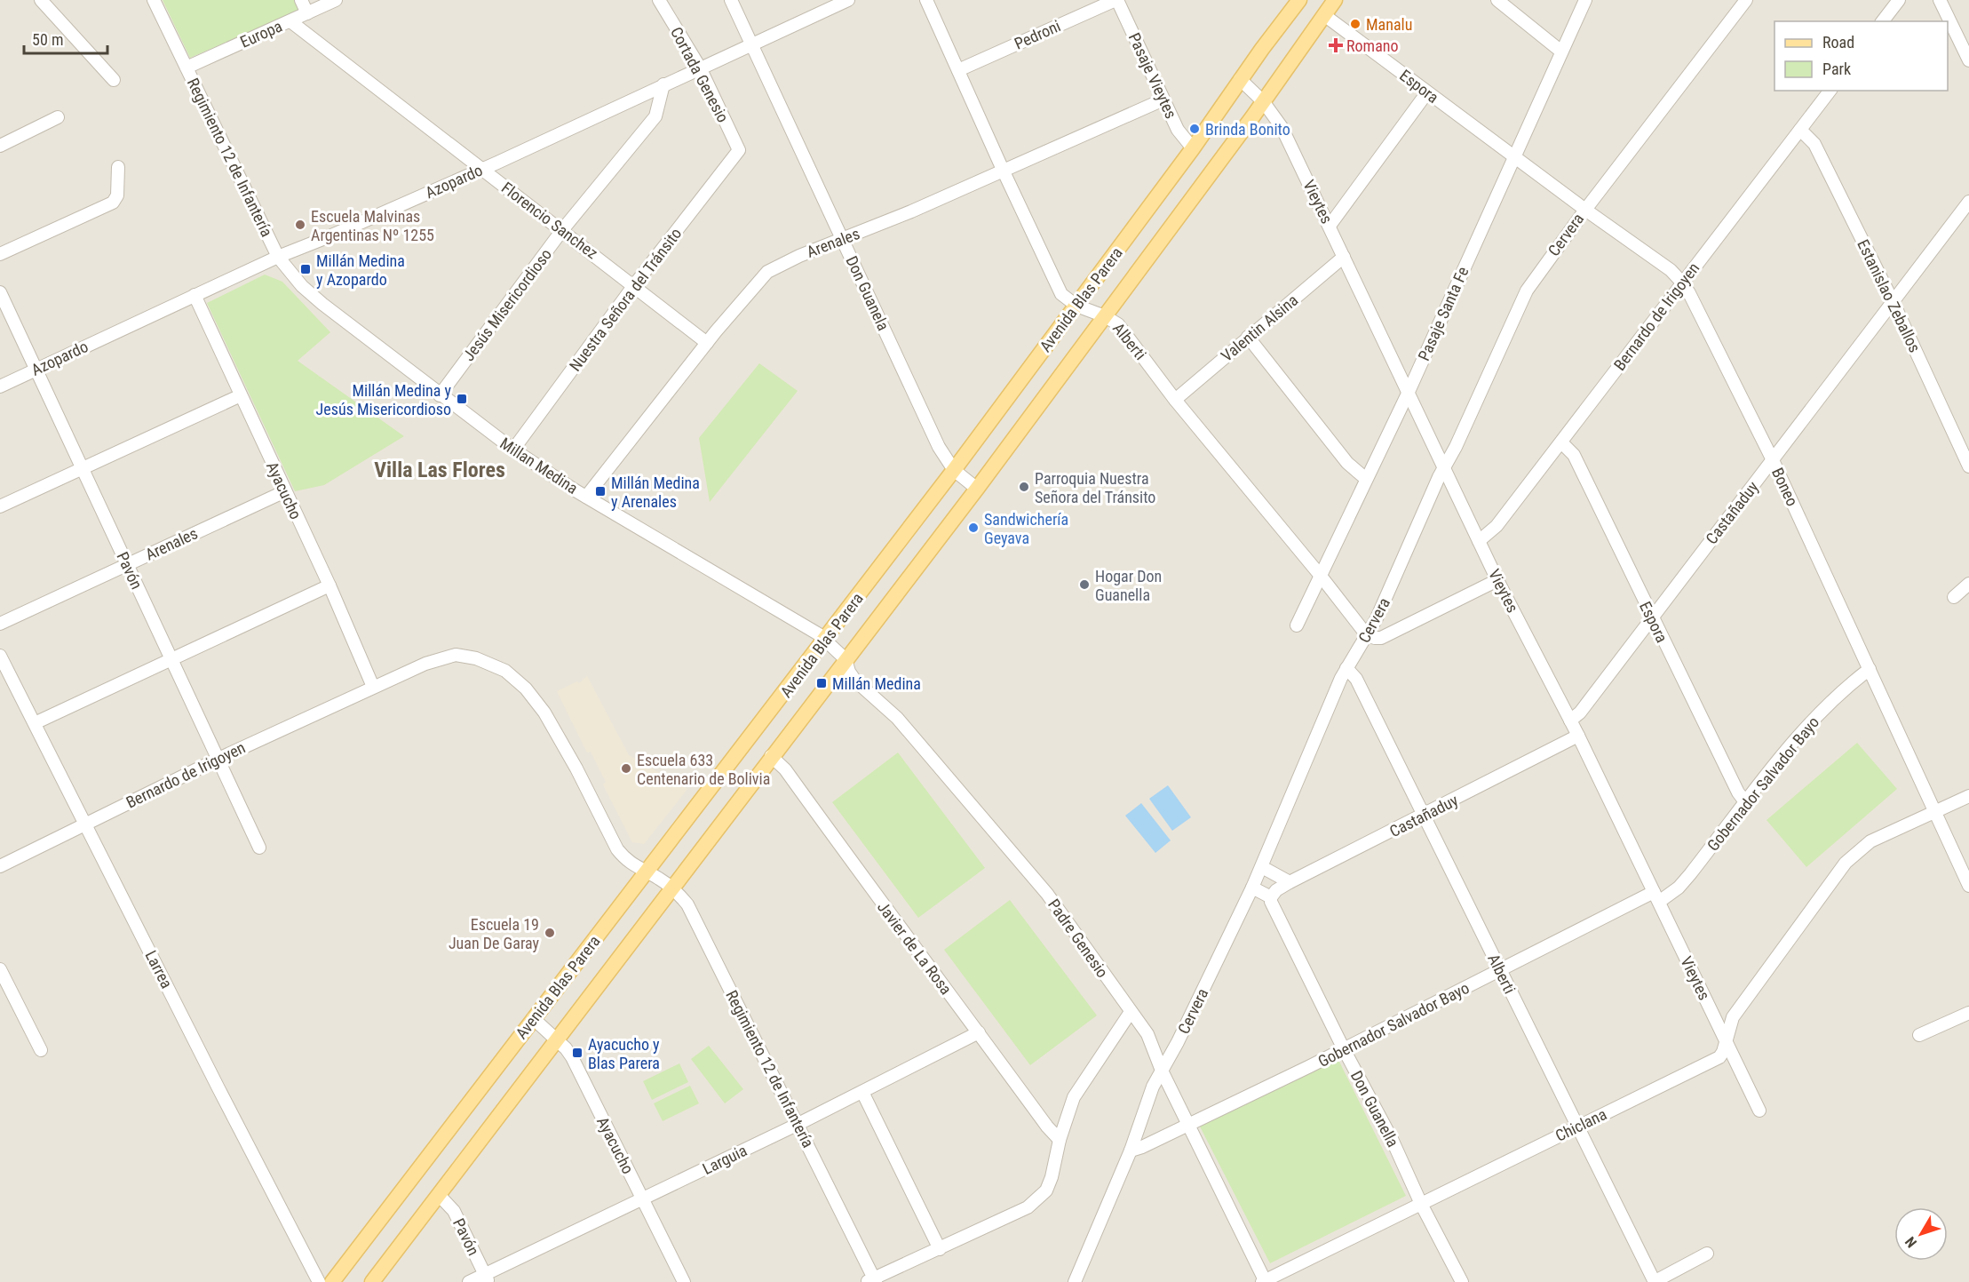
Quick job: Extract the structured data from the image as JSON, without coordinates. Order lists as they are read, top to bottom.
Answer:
{
  "streets": {
    "main road": ["Avenida Blas Parera"],
    "street": [
      "Europa",
      "Pedroni",
      "Cortada Genesio",
      "Pasaje Vieytes",
      "Espora",
      "Regimiento 12 de Infantería",
      "Azopardo",
      "Vieytes",
      "Florencio Sanchez",
      "Cervera",
      "Arenales",
      "Don Guanela",
      "Estanislao Zeballos",
      "Nuestra Señora del Tránsito",
      "Jesús Misericordioso",
      "Pasaje Santa Fe",
      "Bernardo de Irigoyen",
      "Valentin Alsina",
      "Alberti",
      "Millan Medina",
      "Boneo",
      "Ayacucho",
      "Castañaduy",
      "Pavón",
      "Gobernador Salvador Bayo",
      "Padre Genesio",
      "Javier de La Rosa",
      "Larrea",
      "Don Guanella",
      "Chiclana",
      "Larguia"
    ]
  },
  "crossings": [
    ["Europa", "Regimiento 12 de Infantería"],
    ["Europa", "Florencio Sanchez"],
    ["Pedroni", "Pasaje Vieytes"],
    ["Pedroni", "Alberti"],
    ["Cortada Genesio", "Azopardo"],
    ["Cortada Genesio", "Nuestra Señora del Tránsito"],
    ["Pasaje Vieytes", "Arenales"],
    ["Pasaje Vieytes", "Avenida Blas Parera"],
    ["Espora", "Avenida Blas Parera"],
    ["Espora", "Pasaje Santa Fe"],
    ["Espora", "Bernardo de Irigoyen"],
    ["Espora", "Boneo"],
    ["Espora", "Castañaduy"],
    ["Espora", "Gobernador Salvador Bayo"],
    ["Regimiento 12 de Infantería", "Azopardo"],
    ["Regimiento 12 de Infantería", "Avenida Blas Parera"],
    ["Regimiento 12 de Infantería", "Bernardo de Irigoyen"],
    ["Regimiento 12 de Infantería", "Millan Medina"],
    ["Regimiento 12 de Infantería", "Larguia"],
    ["Azopardo", "Florencio Sanchez"],
    ["Azopardo", "Don Guanela"],
    ["Azopardo", "Jesús Misericordioso"],
    ["Azopardo", "Millan Medina"],
    ["Azopardo", "Ayacucho"],
    ["Azopardo", "Pavón"],
    ["Vieytes", "Cervera"],
    ["Vieytes", "Avenida Blas Parera"],
    ["Vieytes", "Pasaje Santa Fe"],
    ["Vieytes", "Bernardo de Irigoyen"],
    ["Vieytes", "Valentin Alsina"],
    ["Vieytes", "Castañaduy"],
    ["Vieytes", "Gobernador Salvador Bayo"],
    ["Vieytes", "Chiclana"],
    ["Florencio Sanchez", "Arenales"],
    ["Florencio Sanchez", "Nuestra Señora del Tránsito"],
    ["Florencio Sanchez", "Jesús Misericordioso"],
    ["Cervera", "Alberti"],
    ["Cervera", "Boneo"],
    ["Cervera", "Gobernador Salvador Bayo"],
    ["Cervera", "Padre Genesio"],
    ["Arenales", "Don Guanela"],
    ["Arenales", "Alberti"],
    ["Arenales", "Millan Medina"],
    ["Arenales", "Ayacucho"],
    ["Arenales", "Pavón"],
    ["Don Guanela", "Avenida Blas Parera"],
    ["Estanislao Zeballos", "Bernardo de Irigoyen"],
    ["Estanislao Zeballos", "Castañaduy"],
    ["Nuestra Señora del Tránsito", "Millan Medina"],
    ["Avenida Blas Parera", "Bernardo de Irigoyen"],
    ["Avenida Blas Parera", "Alberti"],
    ["Avenida Blas Parera", "Millan Medina"],
    ["Avenida Blas Parera", "Ayacucho"],
    ["Avenida Blas Parera", "Pavón"],
    ["Avenida Blas Parera", "Padre Genesio"],
    ["Avenida Blas Parera", "Javier de La Rosa"],
    ["Jesús Misericordioso", "Millan Medina"],
    ["Pasaje Santa Fe", "Alberti"],
    ["Pasaje Santa Fe", "Boneo"],
    ["Bernardo de Irigoyen", "Boneo"],
    ["Bernardo de Irigoyen", "Ayacucho"],
    ["Bernardo de Irigoyen", "Pavón"],
    ["Bernardo de Irigoyen", "Larrea"],
    ["Valentin Alsina", "Alberti"],
    ["Alberti", "Castañaduy"],
    ["Alberti", "Gobernador Salvador Bayo"],
    ["Alberti", "Chiclana"],
    ["Millan Medina", "Padre Genesio"],
    ["Boneo", "Castañaduy"],
    ["Boneo", "Gobernador Salvador Bayo"],
    ["Boneo", "Chiclana"],
    ["Ayacucho", "Larguia"],
    ["Castañaduy", "Don Guanella"],
    ["Pavón", "Larguia"],
    ["Gobernador Salvador Bayo", "Padre Genesio"],
    ["Gobernador Salvador Bayo", "Don Guanella"],
    ["Padre Genesio", "Chiclana"],
    ["Javier de La Rosa", "Larguia"],
    ["Don Guanella", "Chiclana"]
  ],
  "districts": ["Villa Las Flores"],
  "places": {
    "other": [
      "Manalu",
      "Brinda Bonito",
      "Escuela Malvinas Argentinas Nº 1255",
      "Parroquia Nuestra Señora del Tránsito",
      "Sandwichería Geyava",
      "Hogar Don Guanella",
      "Escuela 633 Centenario de Bolivia",
      "Escuela 19 Juan De Garay"
    ],
    "health": ["Romano"],
    "transit": [
      "Millán Medina y Azopardo",
      "Millán Medina y Jesús Misericordioso",
      "Millán Medina y Arenales",
      "Millán Medina",
      "Ayacucho y Blas Parera"
    ]
  },
  "legend": ["Road", "Park"],
  "scale_bar": "50 m",
  "north": "bottom left"
}
